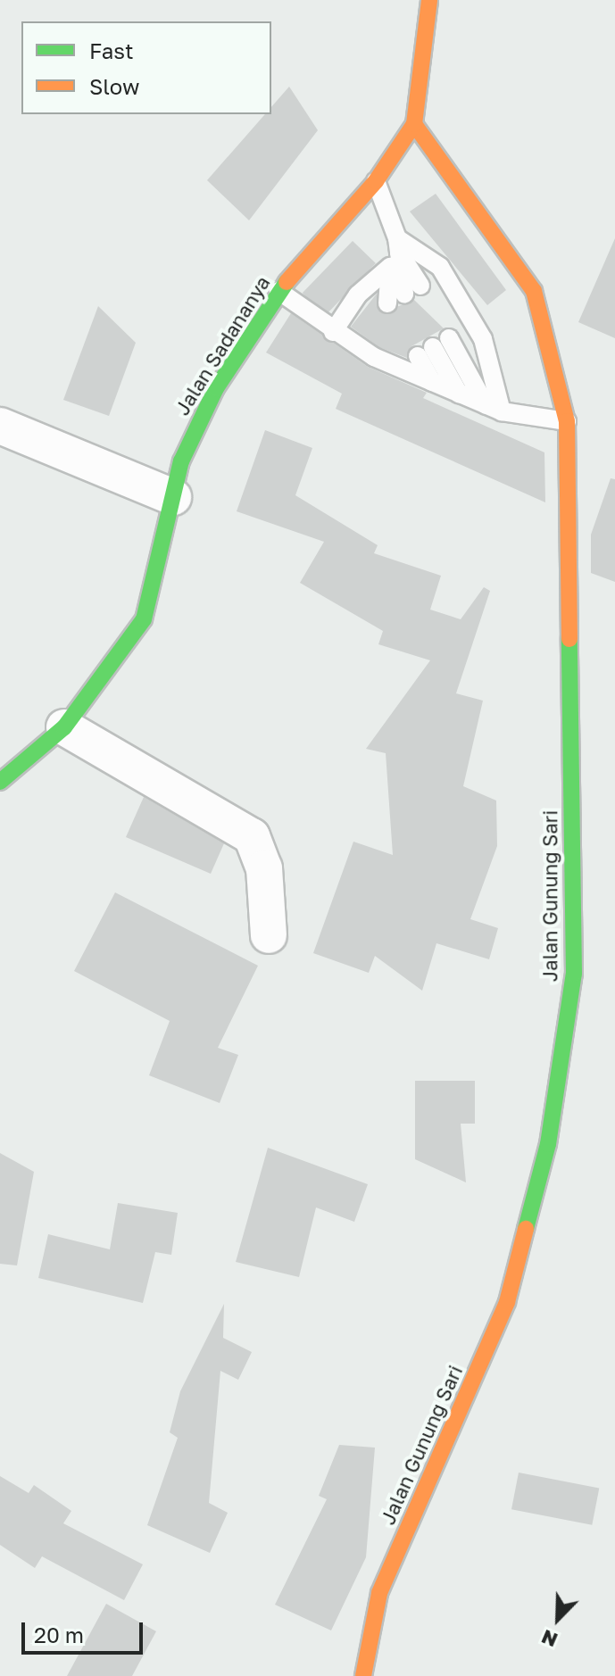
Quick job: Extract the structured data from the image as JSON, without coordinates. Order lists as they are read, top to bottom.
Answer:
{
  "streets": {
    "street": ["Jalan Sadananya", "Jalan Gunung Sari"]
  },
  "crossings": [
    ["Jalan Sadananya", "Jalan Gunung Sari"]
  ],
  "legend": ["Fast", "Slow"],
  "scale_bar": "20 m",
  "north": "bottom left"
}
